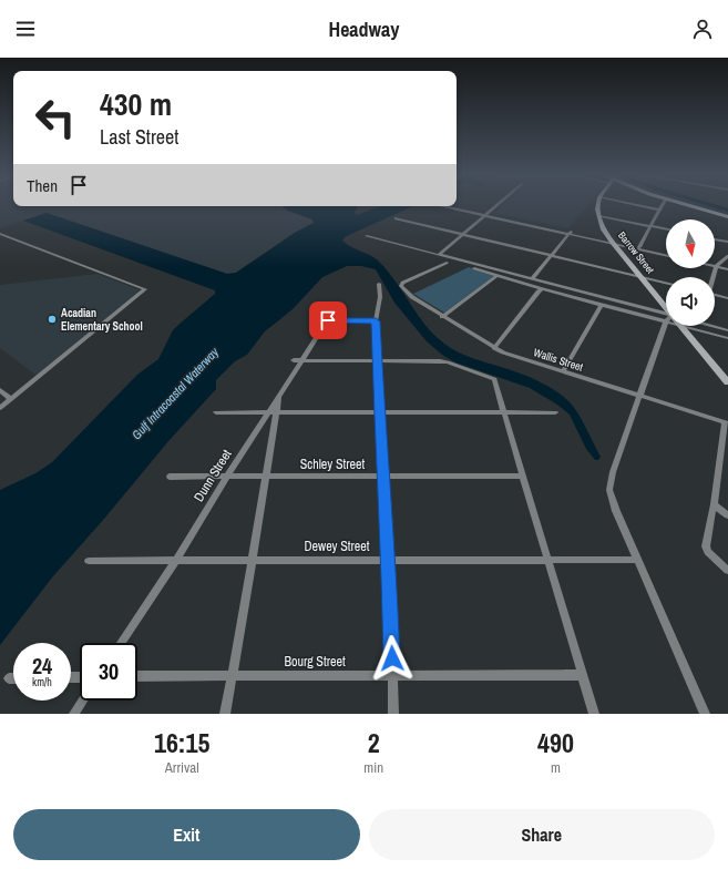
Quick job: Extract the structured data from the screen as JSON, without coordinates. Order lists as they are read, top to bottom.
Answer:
{
  "streets": {
    "main road": ["Barrow Street"],
    "street": [
      "Wallis Street",
      "Schley Street",
      "Dunn Street",
      "Dewey Street",
      "Bourg Street"
    ]
  },
  "crossings": [
    ["Schley Street", "Dunn Street"],
    ["Dunn Street", "Dewey Street"]
  ],
  "water": ["Gulf Intracoastal Waterway"],
  "places": ["Acadian Elementary School"],
  "north": "bottom",
  "page": {
    "header": "Headway",
    "turn": ["430 m", "Last Street"],
    "then": "Then",
    "speed": "24 km/h",
    "limit": "30",
    "eta": [
      "16:15",
      "Arrival",
      "2",
      "min",
      "490",
      "m"
    ],
    "buttons": ["Exit", "Share"]
  }
}
